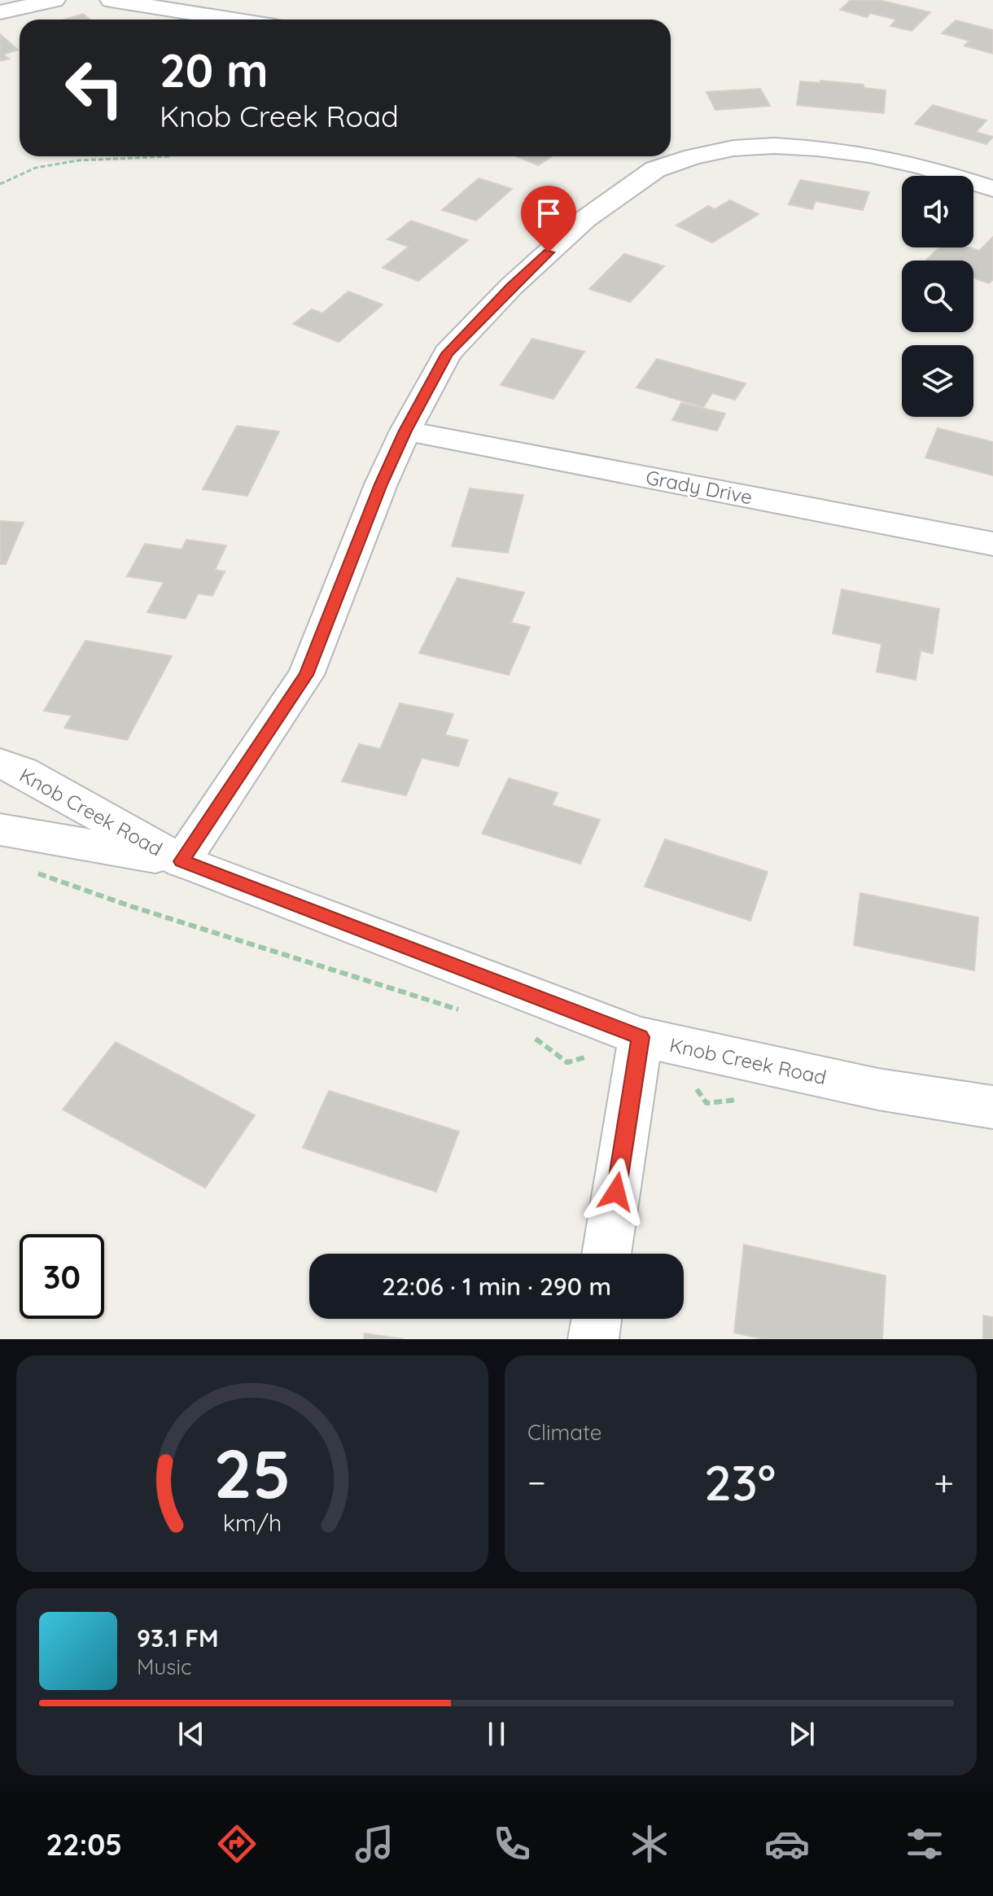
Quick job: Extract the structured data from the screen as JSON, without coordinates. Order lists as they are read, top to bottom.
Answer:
{
  "streets": {
    "street": ["Grady Drive", "Knob Creek Road"]
  },
  "page": {
    "turn": ["20 m", "Knob Creek Road"],
    "limit": "30",
    "trip": "22:06 · 1 min · 290 m",
    "tile": "Climate",
    "heat": ["−", "23°", "+"],
    "song": ["93.1 FM", "Music"],
    "tabs": "22:05",
    "gauge": ["25", "km/h"]
  }
}
